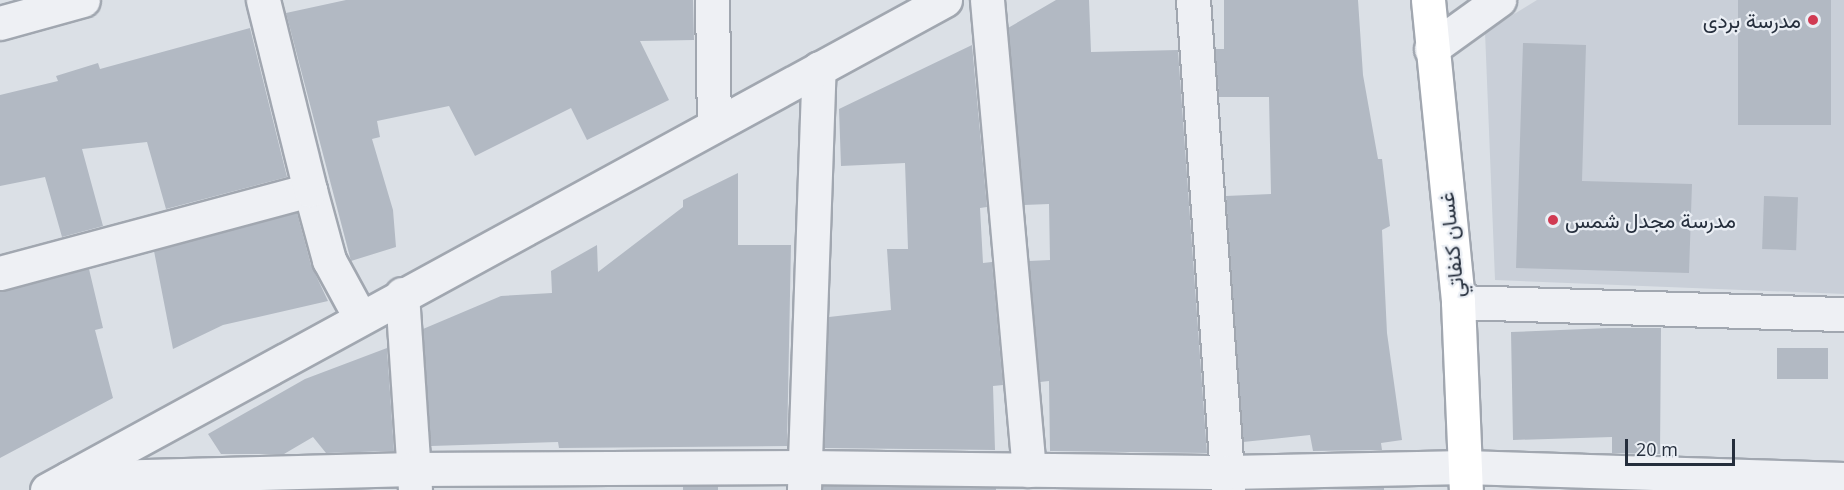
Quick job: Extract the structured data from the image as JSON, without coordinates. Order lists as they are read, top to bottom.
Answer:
{
  "streets": {
    "street": ["غسان كنفاتي"]
  },
  "places": ["مدرسة بردى", "مدرسة مجدل شمس"],
  "scale_bar": "20 m"
}
